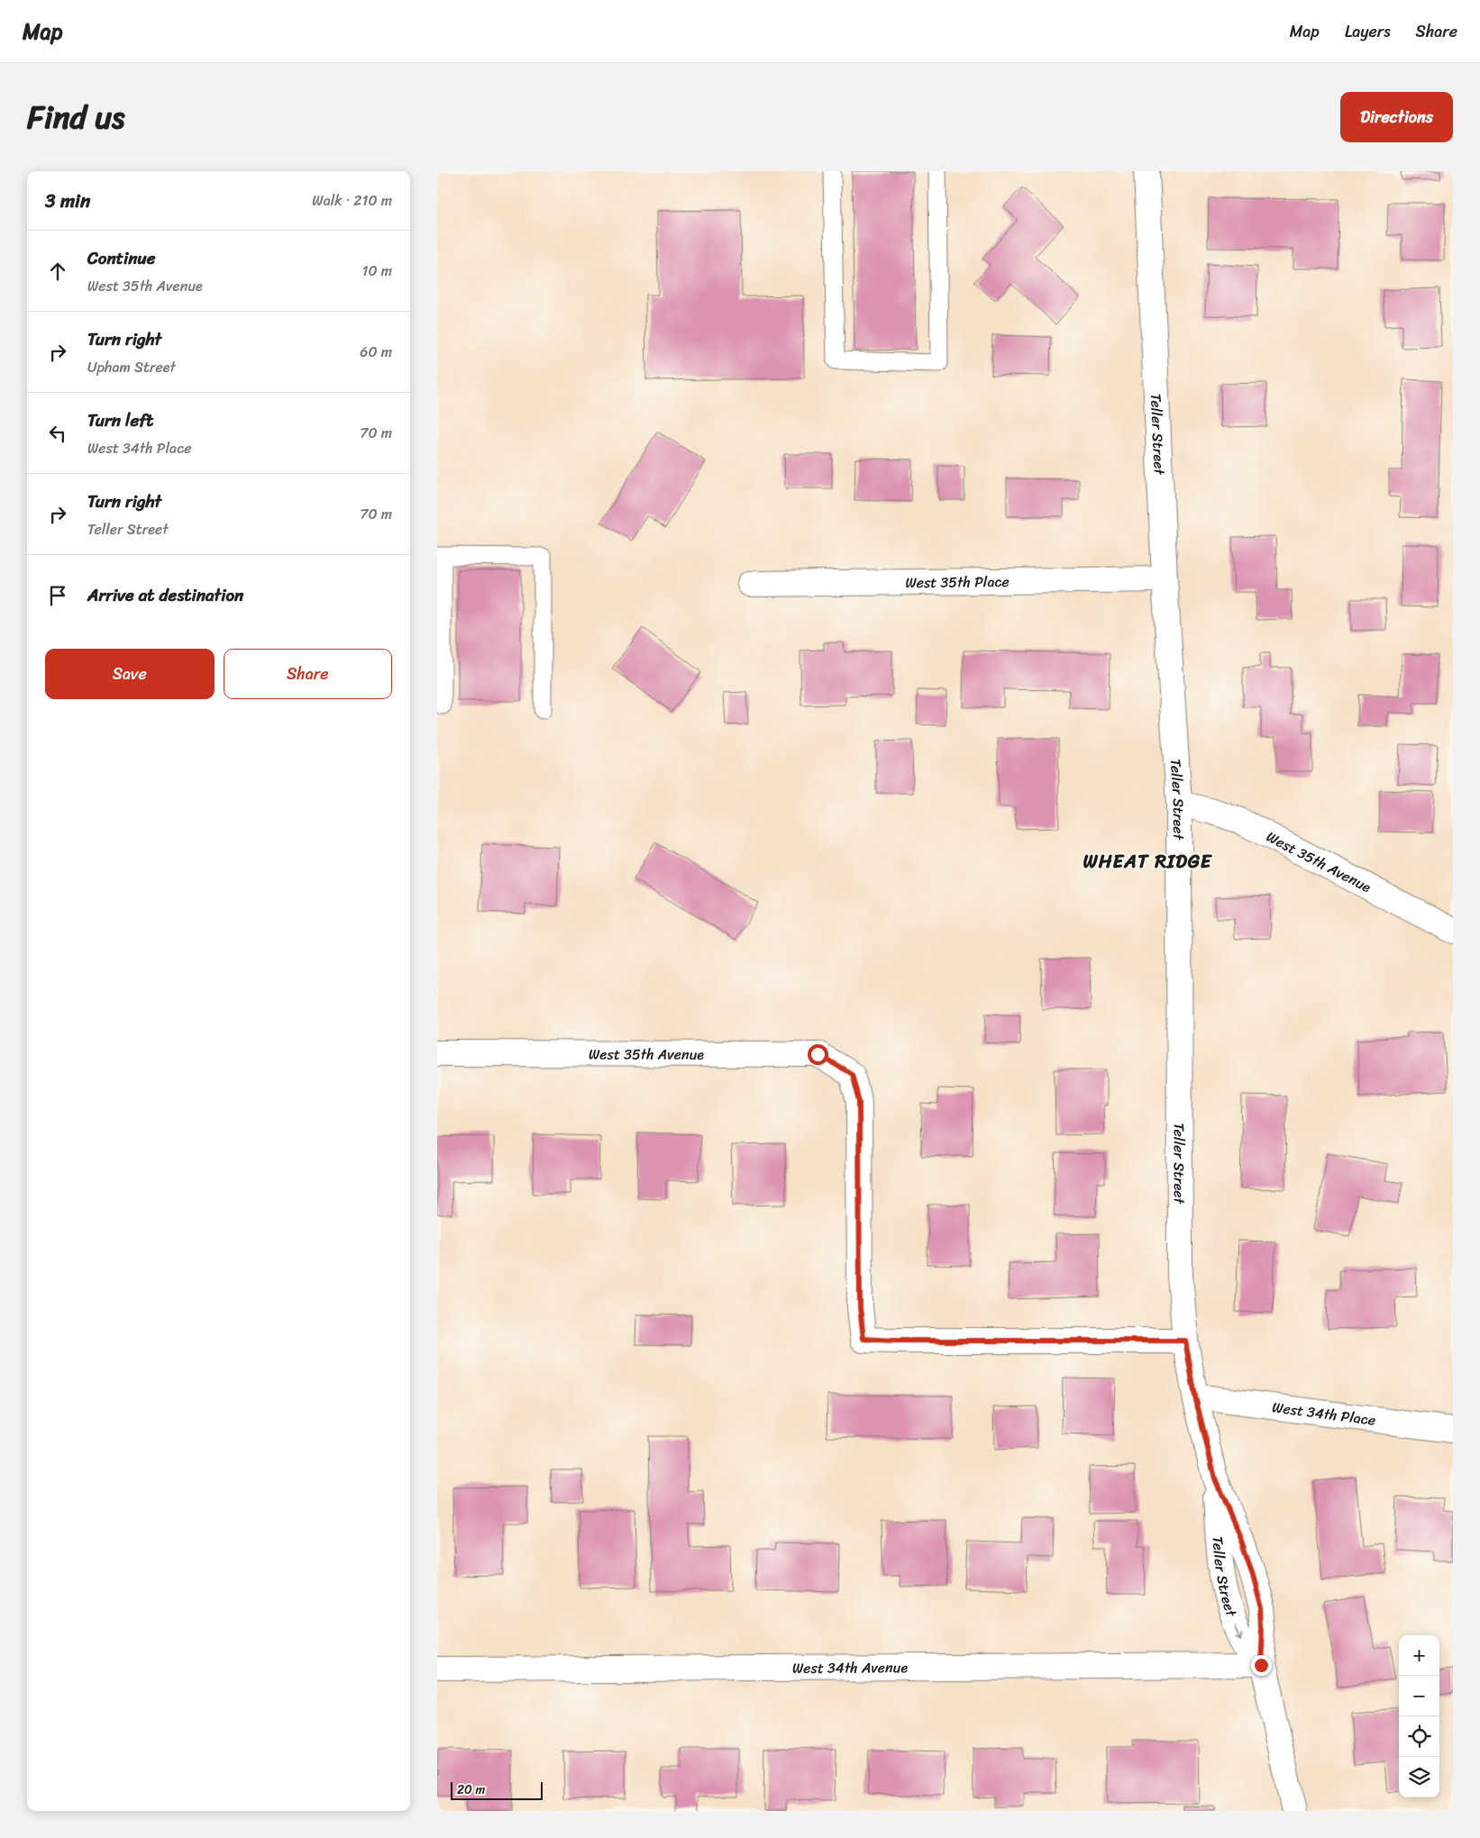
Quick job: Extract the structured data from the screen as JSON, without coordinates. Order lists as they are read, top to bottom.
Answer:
{
  "streets": {
    "street": [
      "Teller Street",
      "West 35th Place",
      "West 35th Avenue",
      "West 34th Place",
      "West 34th Avenue"
    ]
  },
  "crossings": [
    ["Teller Street", "West 35th Place"],
    ["Teller Street", "West 35th Avenue"],
    ["Teller Street", "West 34th Place"],
    ["Teller Street", "West 34th Avenue"]
  ],
  "districts": ["WHEAT RIDGE"],
  "scale_bar": "20 m",
  "page": {
    "header": "Map",
    "nav": ["Map", "Layers", "Share"],
    "title": "Find us",
    "buttons": [
      "Directions",
      ["Save", "Share"]
    ],
    "heading": ["3 min", "Walk · 210 m"],
    "list": [
      ["Continue", "West 35th Avenue", "10 m"],
      ["Turn right", "Upham Street", "60 m"],
      ["Turn left", "West 34th Place", "70 m"],
      ["Turn right", "Teller Street", "70 m"],
      "Arrive at destination"
    ],
    "map_buttons": ["+", "−"],
    "scale": "20 m"
  }
}
